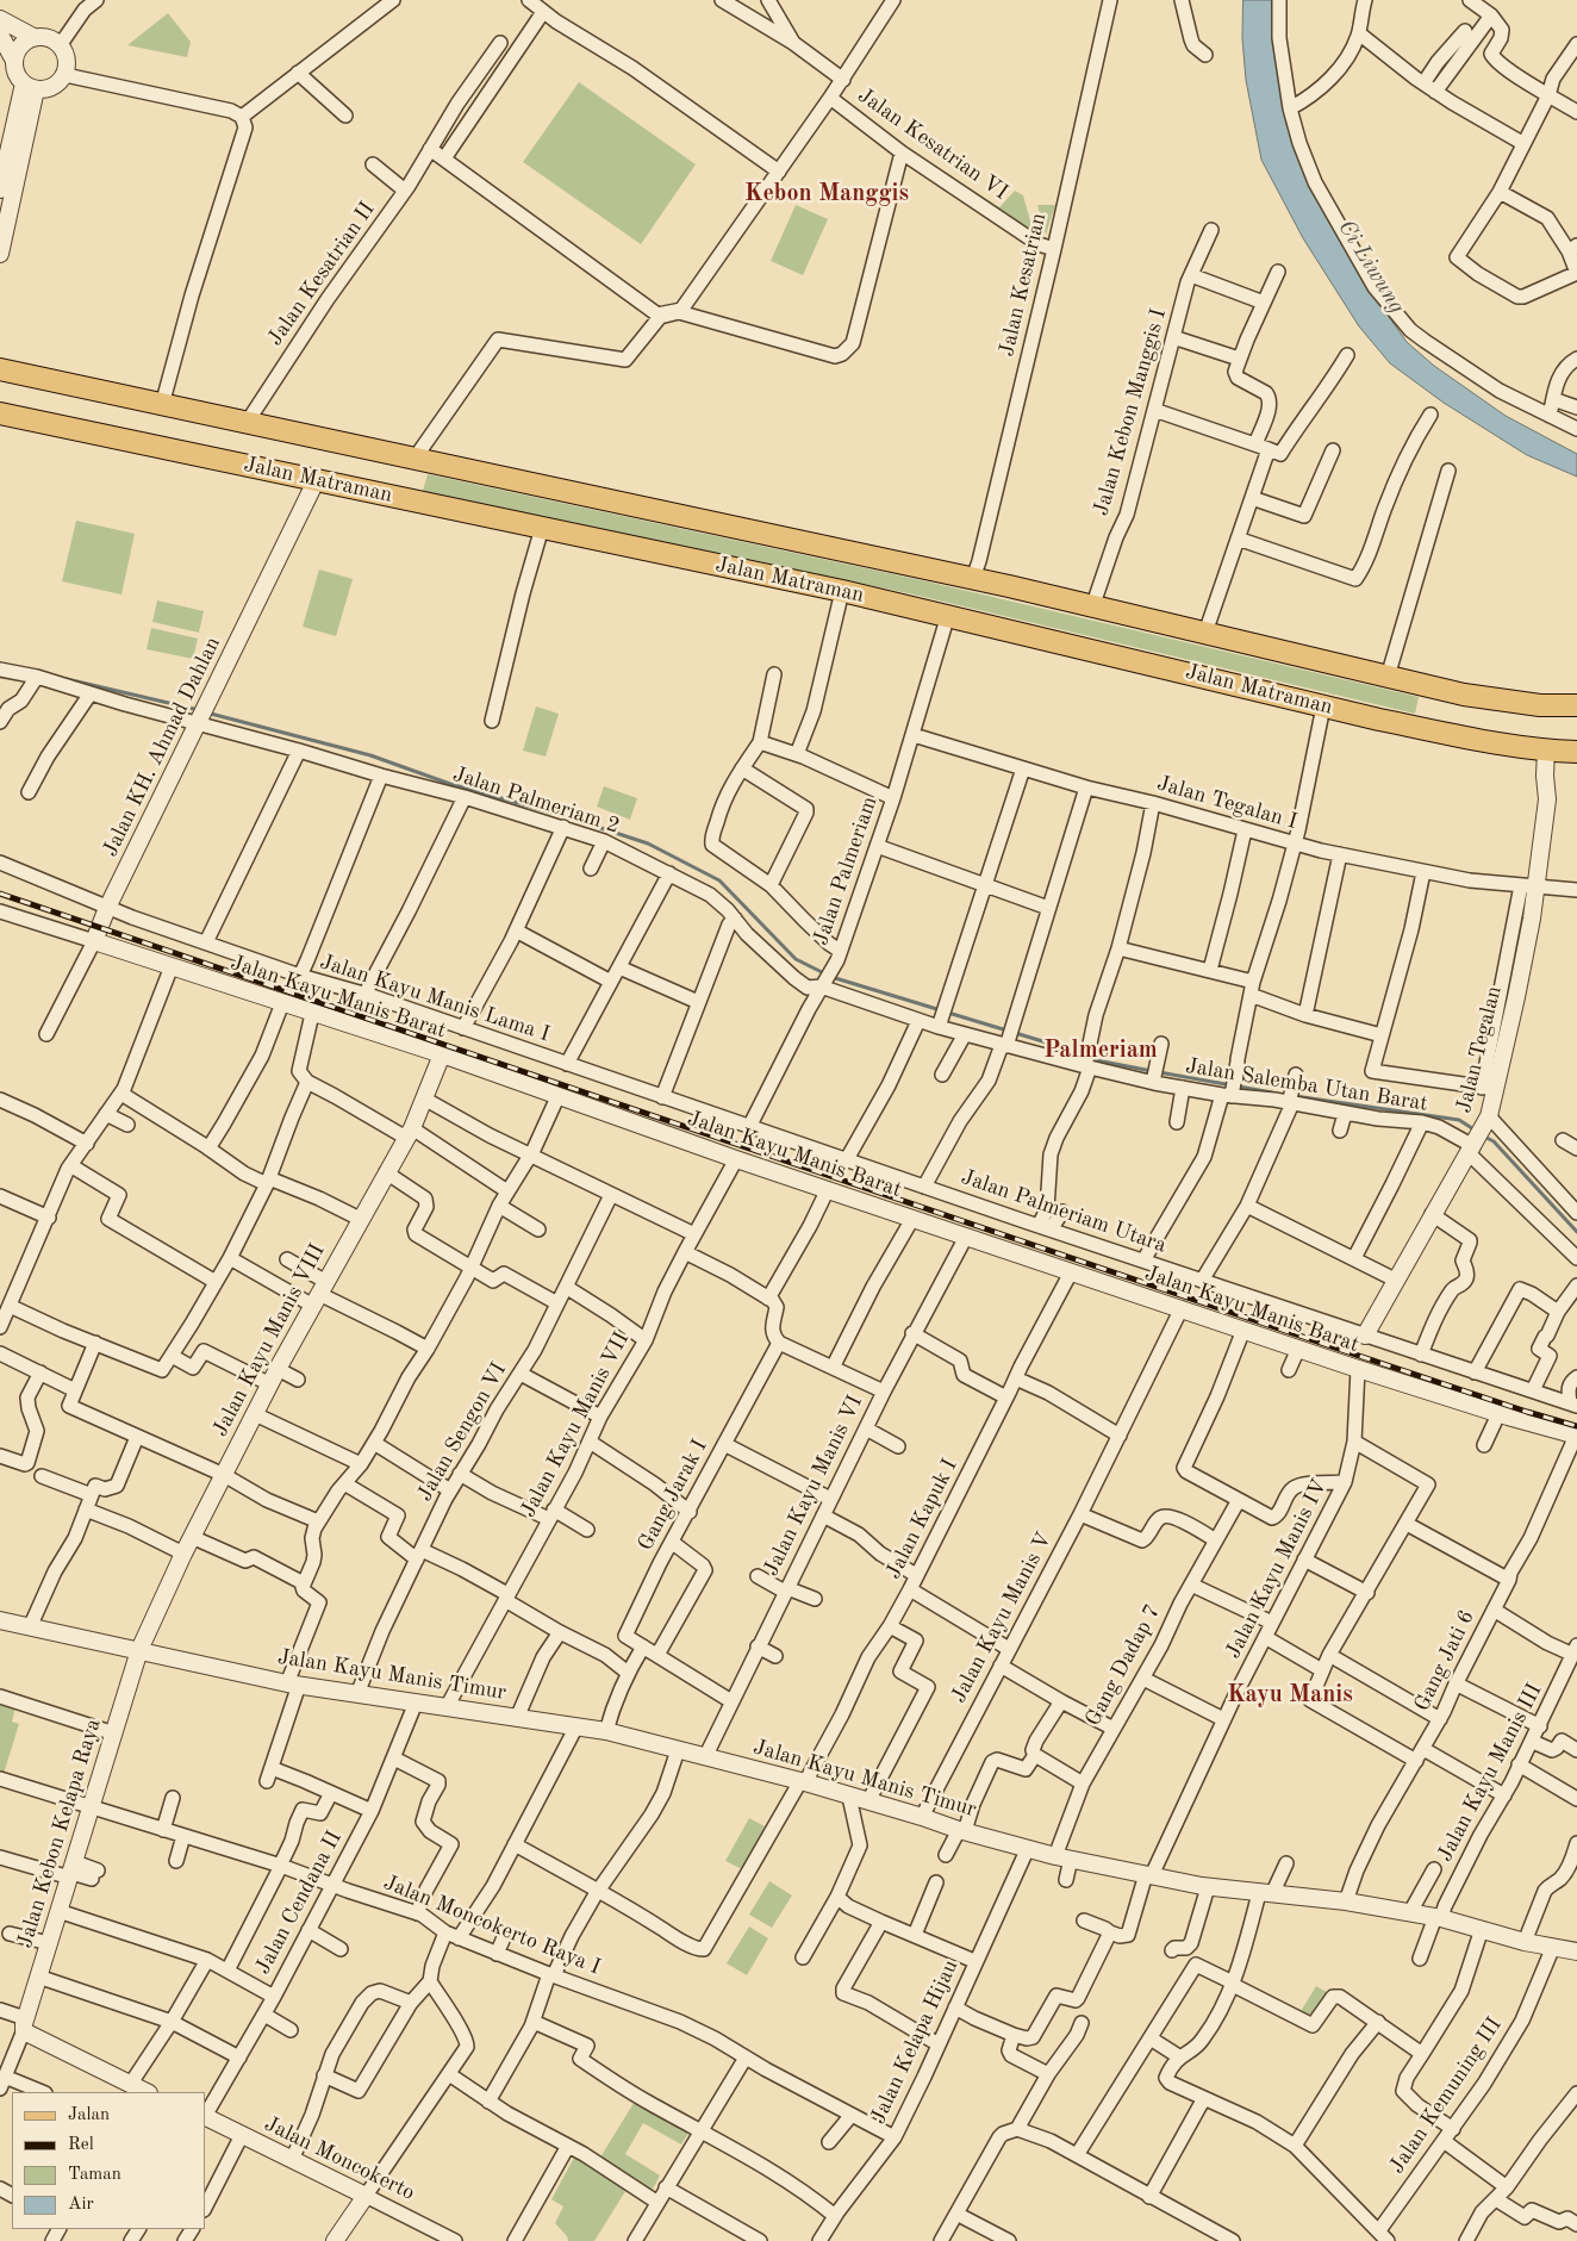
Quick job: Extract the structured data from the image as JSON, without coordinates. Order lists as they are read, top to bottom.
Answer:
{
  "streets": {
    "main road": ["Jalan Matraman"],
    "street": [
      "Jalan Kesatrian VI",
      "Jalan Kesatrian II",
      "Jalan Kesatrian",
      "Jalan Kebon Manggis I",
      "Jalan KH. Ahmad Dahlan",
      "Jalan Palmeriam 2",
      "Jalan Tegalan I",
      "Jalan Palmeriam",
      "Jalan Kayu Manis Barat",
      "Jalan Kayu Manis Lama I",
      "Jalan Tegalan",
      "Jalan Salemba Utan Barat",
      "Jalan Palmeriam Utara",
      "Jalan Kayu Manis VIII",
      "Jalan Kayu Manis VII",
      "Jalan Sengon VI",
      "Jalan Kayu Manis VI",
      "Gang Jarak I",
      "Jalan Kapuk I",
      "Jalan Kayu Manis IV",
      "Jalan Kayu Manis V",
      "Gang Jati 6",
      "Gang Dadap 7",
      "Jalan Kayu Manis Timur",
      "Jalan Kayu Manis III",
      "Jalan Kebon Kelapa Raya",
      "Jalan Cendana II",
      "Jalan Moncokerto Raya I",
      "Jalan Kelapa Hijau",
      "Jalan Kemuning III",
      "Jalan Moncokerto"
    ]
  },
  "crossings": [
    ["Jalan Kesatrian VI", "Jalan Kesatrian"],
    ["Jalan Kesatrian II", "Jalan Matraman"],
    ["Jalan Kesatrian", "Jalan Matraman"],
    ["Jalan Kebon Manggis I", "Jalan Matraman"],
    ["Jalan Matraman", "Jalan KH. Ahmad Dahlan"],
    ["Jalan Matraman", "Jalan Palmeriam"],
    ["Jalan Matraman", "Jalan Tegalan"],
    ["Jalan KH. Ahmad Dahlan", "Jalan Palmeriam 2"],
    ["Jalan KH. Ahmad Dahlan", "Jalan Kayu Manis Barat"],
    ["Jalan KH. Ahmad Dahlan", "Jalan Kayu Manis Lama I"],
    ["Jalan Palmeriam 2", "Jalan Palmeriam"],
    ["Jalan Palmeriam 2", "Jalan Salemba Utan Barat"],
    ["Jalan Tegalan I", "Jalan Palmeriam"],
    ["Jalan Tegalan I", "Jalan Tegalan"],
    ["Jalan Palmeriam", "Jalan Kayu Manis Lama I"],
    ["Jalan Palmeriam", "Jalan Salemba Utan Barat"],
    ["Jalan Palmeriam", "Jalan Palmeriam Utara"],
    ["Jalan Kayu Manis Barat", "Jalan Kayu Manis VIII"],
    ["Jalan Kayu Manis Barat", "Jalan Kayu Manis VII"],
    ["Jalan Kayu Manis Barat", "Jalan Kayu Manis VI"],
    ["Jalan Kayu Manis Barat", "Jalan Kapuk I"],
    ["Jalan Kayu Manis Barat", "Jalan Kayu Manis IV"],
    ["Jalan Kayu Manis Barat", "Jalan Kayu Manis V"],
    ["Jalan Kayu Manis Barat", "Gang Jati 6"],
    ["Jalan Kayu Manis Lama I", "Jalan Palmeriam Utara"],
    ["Jalan Tegalan", "Jalan Salemba Utan Barat"],
    ["Jalan Tegalan", "Jalan Palmeriam Utara"],
    ["Jalan Kayu Manis VIII", "Jalan Kayu Manis Timur"],
    ["Jalan Kayu Manis VIII", "Jalan Kebon Kelapa Raya"],
    ["Jalan Kayu Manis VII", "Jalan Kayu Manis Timur"],
    ["Jalan Sengon VI", "Jalan Kayu Manis Timur"],
    ["Jalan Kayu Manis VI", "Gang Jarak I"],
    ["Jalan Kayu Manis VI", "Jalan Kayu Manis Timur"],
    ["Jalan Kapuk I", "Jalan Kayu Manis Timur"],
    ["Jalan Kayu Manis IV", "Jalan Kayu Manis Timur"],
    ["Jalan Kayu Manis V", "Jalan Kayu Manis Timur"],
    ["Gang Jati 6", "Jalan Kayu Manis Timur"],
    ["Gang Dadap 7", "Jalan Kayu Manis Timur"],
    ["Jalan Kayu Manis Timur", "Jalan Kayu Manis III"],
    ["Jalan Kayu Manis Timur", "Jalan Kebon Kelapa Raya"],
    ["Jalan Kayu Manis Timur", "Jalan Cendana II"],
    ["Jalan Kayu Manis Timur", "Jalan Kelapa Hijau"],
    ["Jalan Kayu Manis Timur", "Jalan Kemuning III"],
    ["Jalan Kebon Kelapa Raya", "Jalan Moncokerto Raya I"],
    ["Jalan Cendana II", "Jalan Moncokerto Raya I"],
    ["Jalan Cendana II", "Jalan Moncokerto"],
    ["Jalan Moncokerto Raya I", "Jalan Kelapa Hijau"]
  ],
  "districts": ["Kebon Manggis", "Palmeriam", "Kayu Manis"],
  "water": ["Ci Liwung"],
  "legend": [
    "Jalan",
    "Rel",
    "Taman",
    "Air"
  ]
}
